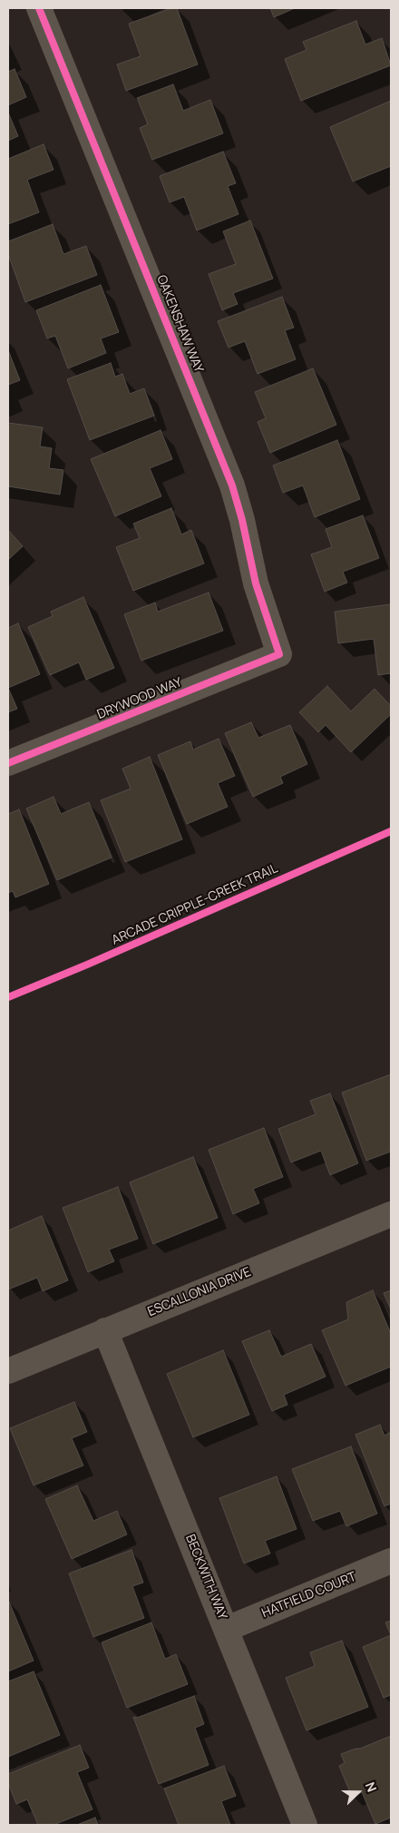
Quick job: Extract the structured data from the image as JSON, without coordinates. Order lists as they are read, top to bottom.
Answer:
{
  "streets": {
    "street": [
      "OAKENSHAW WAY",
      "DRYWOOD WAY",
      "ESCALLONIA DRIVE",
      "BECKWITH WAY",
      "HATFIELD COURT"
    ],
    "cycle path": ["ARCADE CRIPPLE-CREEK TRAIL"]
  },
  "crossings": [
    ["OAKENSHAW WAY", "DRYWOOD WAY"],
    ["ESCALLONIA DRIVE", "BECKWITH WAY"],
    ["BECKWITH WAY", "HATFIELD COURT"]
  ],
  "north": "right"
}
